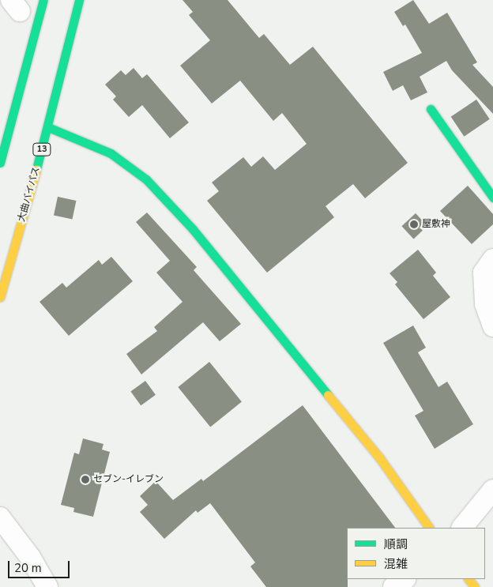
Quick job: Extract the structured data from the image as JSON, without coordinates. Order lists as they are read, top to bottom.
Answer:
{
  "streets": {
    "main road": ["13", "大曲バイパス"]
  },
  "places": ["屋敷神", "セブン-イレブン"],
  "legend": ["順調", "混雑"],
  "scale_bar": "20 m"
}
